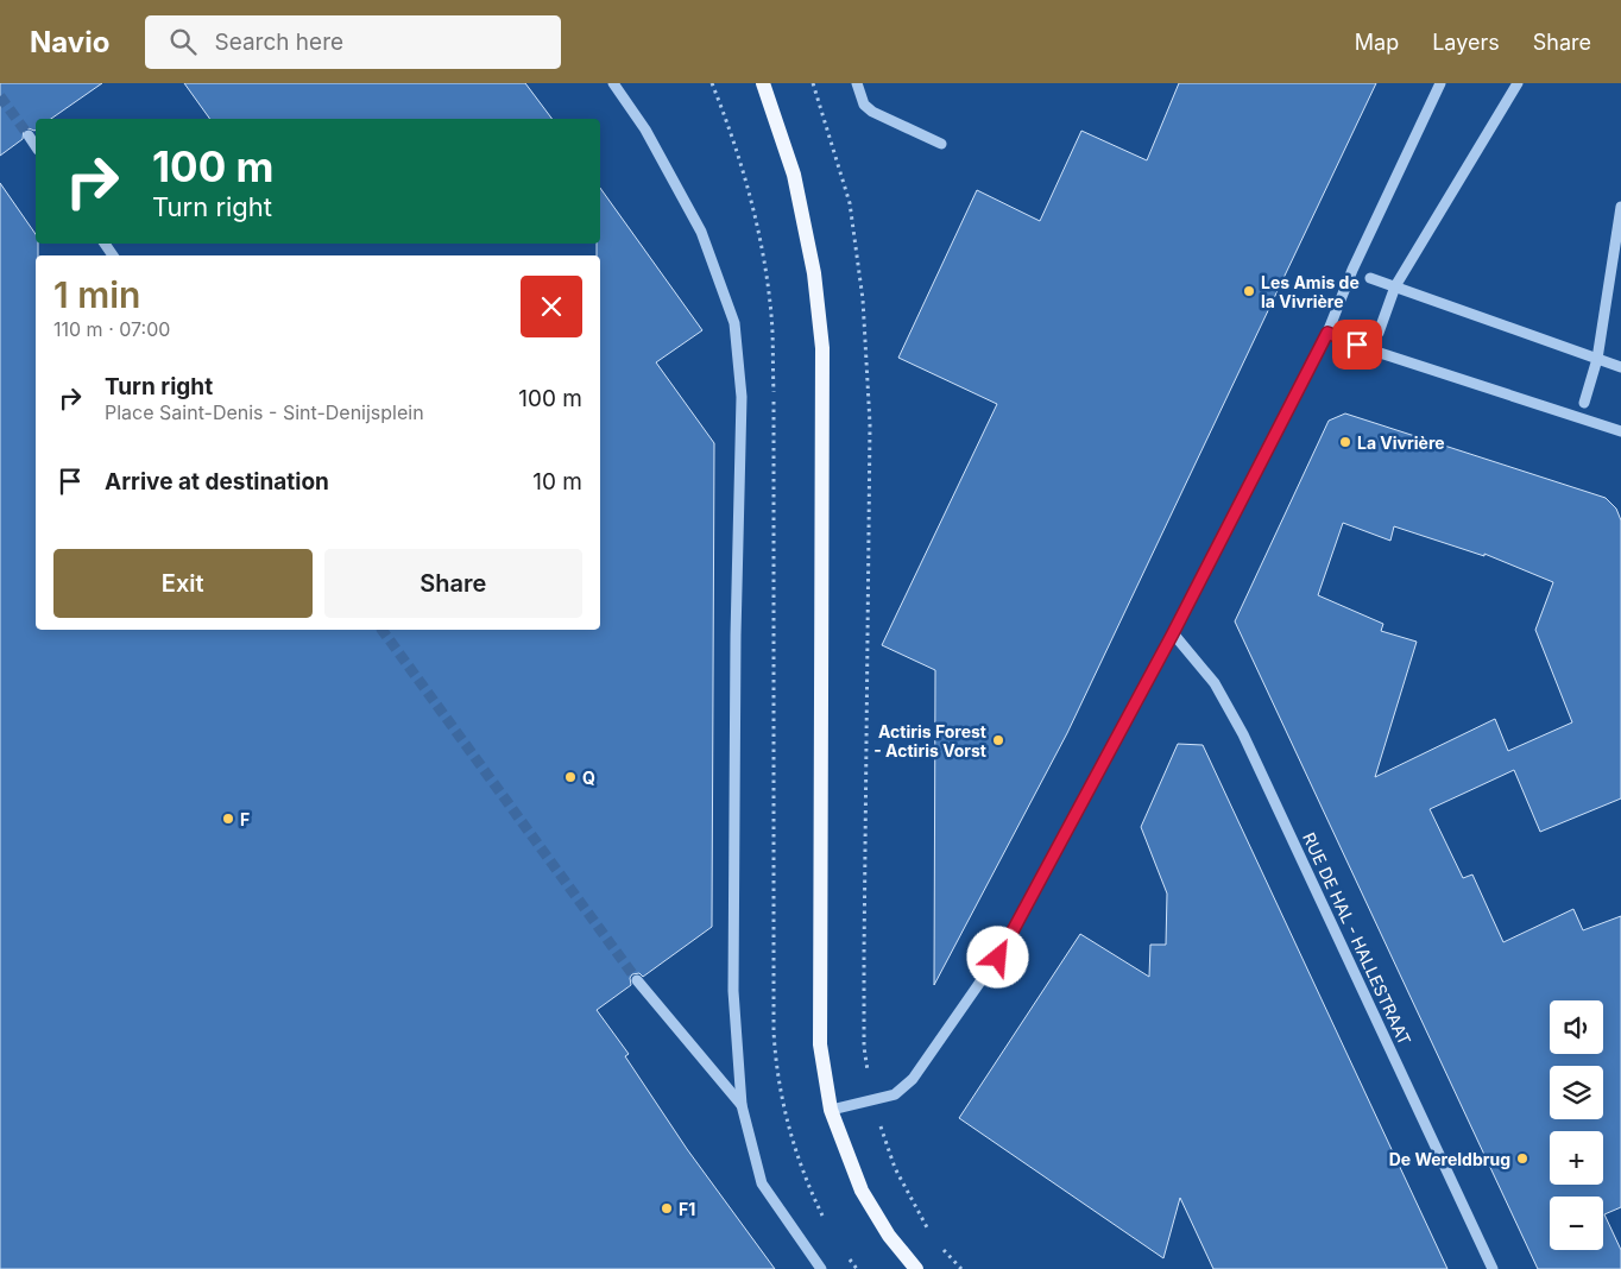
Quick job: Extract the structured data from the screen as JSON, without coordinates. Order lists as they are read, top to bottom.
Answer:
{
  "streets": {
    "street": ["RUE DE HAL - HALLESTRAAT"]
  },
  "places": [
    "Les Amis de la Vivrière",
    "La Vivrière",
    "Actiris Forest - Actiris Vorst",
    "Q",
    "F",
    "De Wereldbrug",
    "F1"
  ],
  "page": {
    "header": "Navio",
    "search": "Search here",
    "nav": ["Map", "Layers", "Share"],
    "turn": ["100 m", "Turn right"],
    "heading": ["1 min", "110 m · 07:00"],
    "list": [
      {
        "name": "Turn right",
        "note": "Place Saint-Denis - Sint-Denijsplein",
        "value": "100 m"
      },
      {
        "name": "Arrive at destination",
        "value": "10 m"
      }
    ],
    "buttons": ["Exit", "Share"],
    "map_buttons": ["+", "−"]
  }
}
